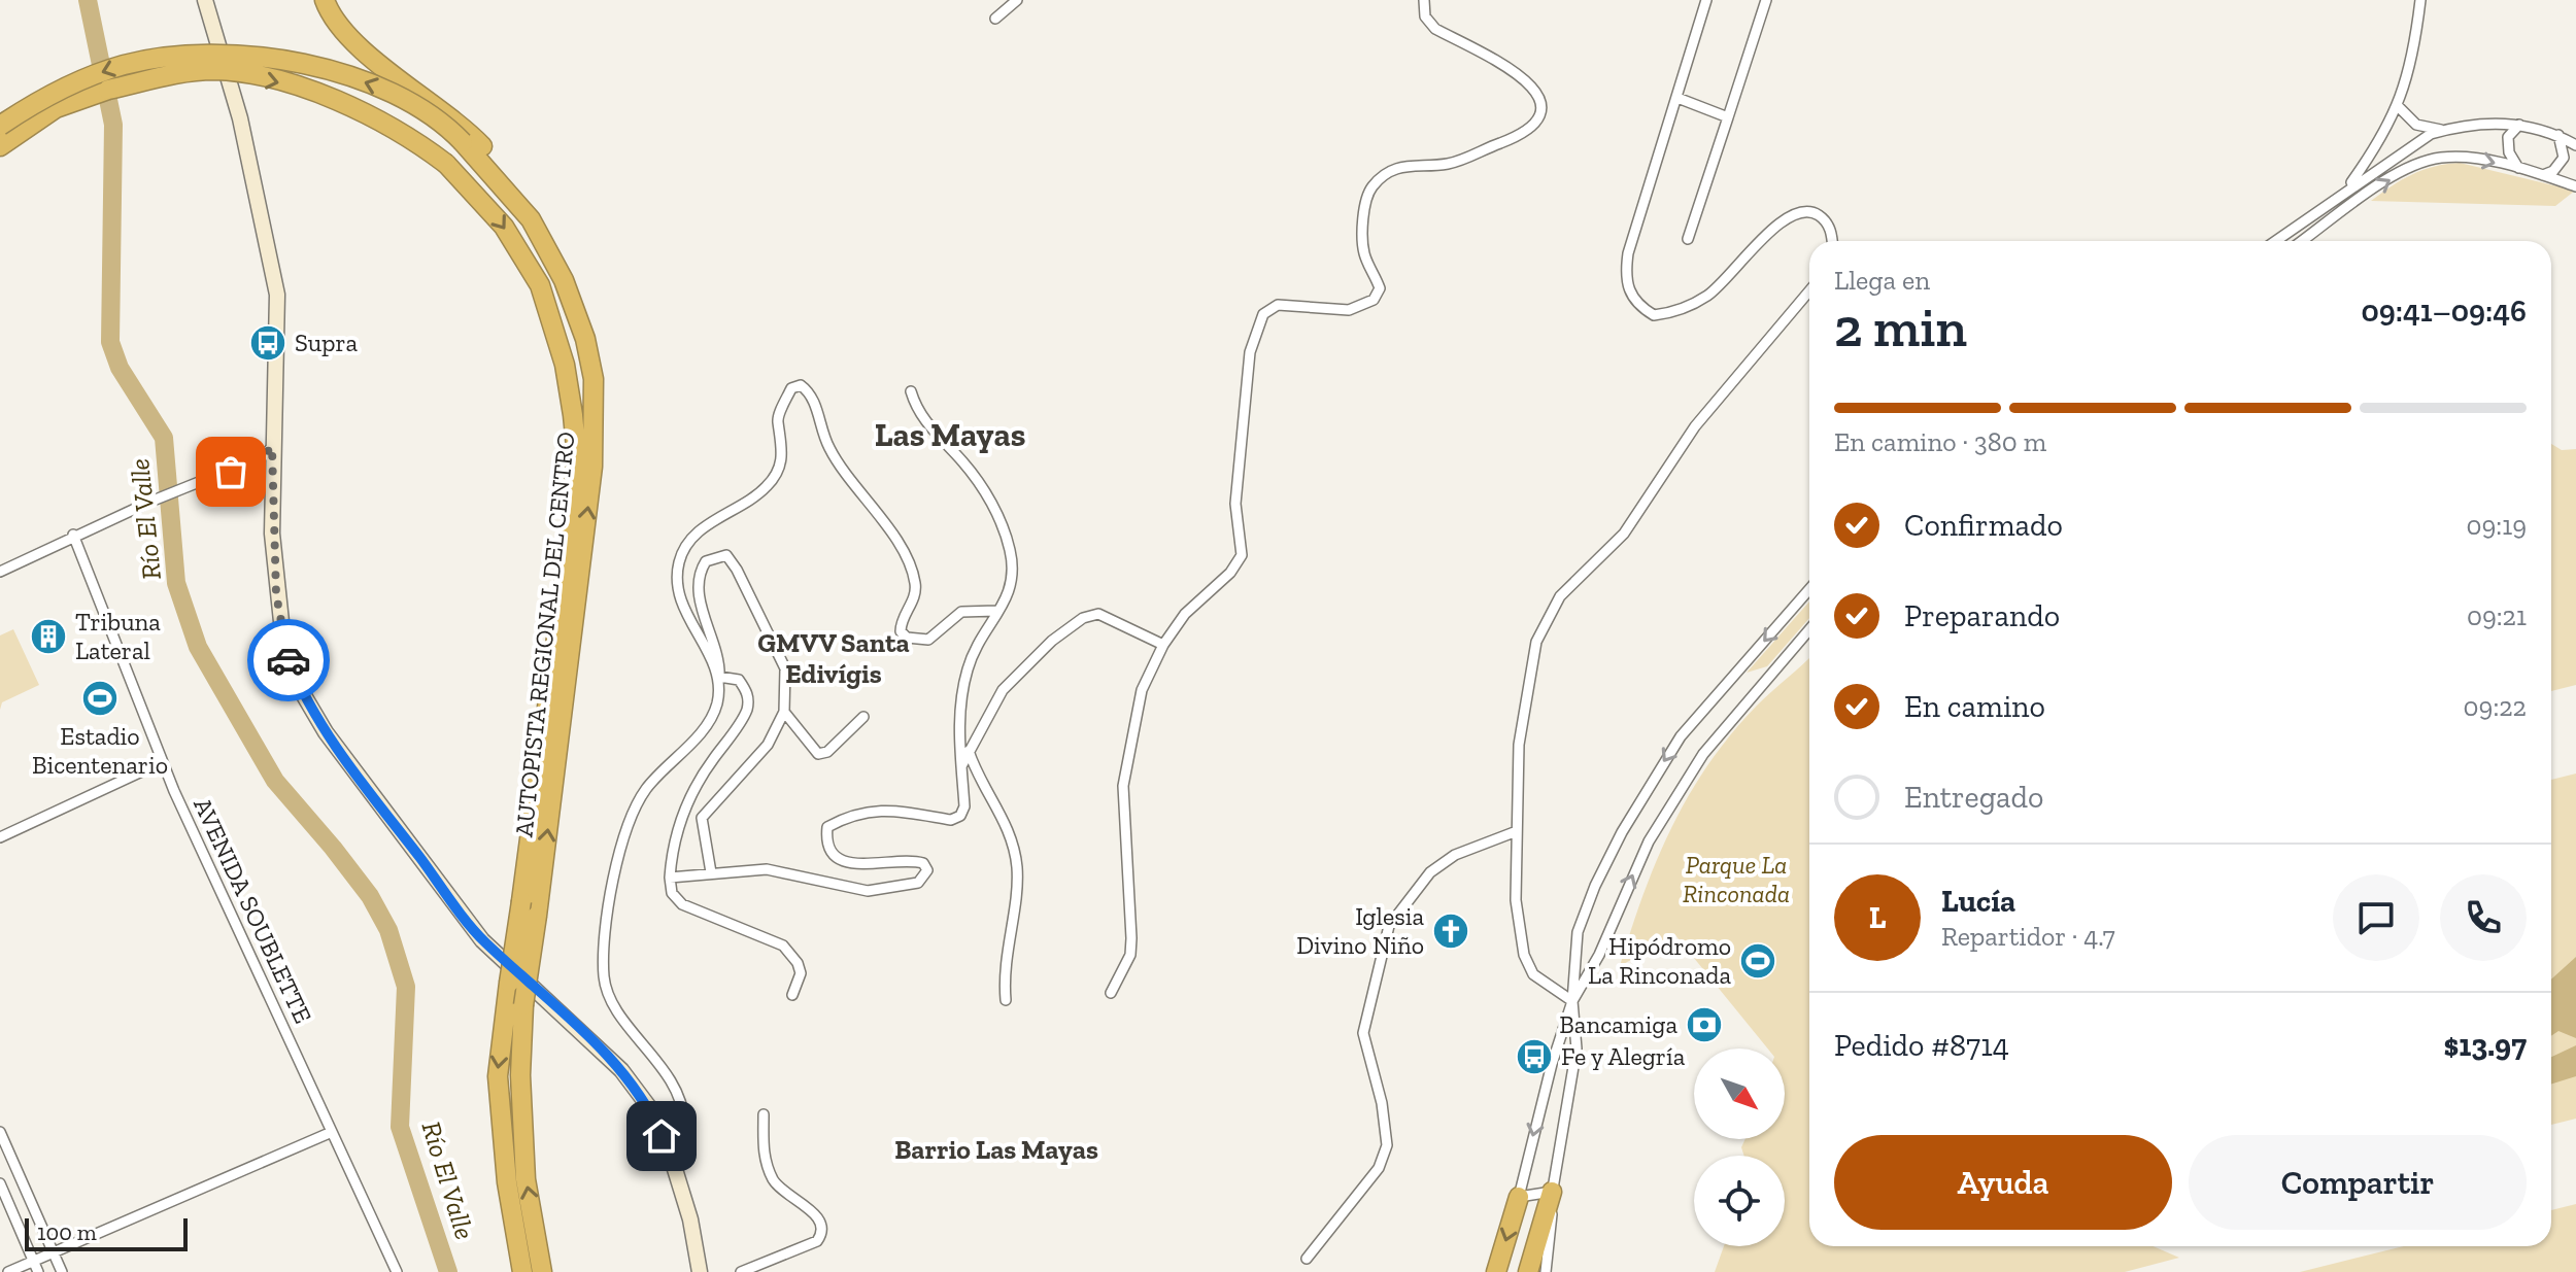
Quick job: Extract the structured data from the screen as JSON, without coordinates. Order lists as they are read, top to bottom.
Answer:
{
  "streets": {
    "highway": ["AUTOPISTA REGIONAL DEL CENTRO"],
    "street": ["AVENIDA SOUBLETTE"]
  },
  "districts": ["Las Mayas", "GMVV Santa Edivígis", "Barrio Las Mayas"],
  "water": ["Río El Valle"],
  "parks": ["Parque La Rinconada"],
  "places": {
    "bus stop": ["Supra", "Fe y Alegría"],
    "building": ["Tribuna Lateral"],
    "sports": ["Estadio Bicentenario", "Hipódromo La Rinconada"],
    "church": ["Iglesia Divino Niño"],
    "bank": ["Bancamiga"]
  },
  "scale_bar": "100 m",
  "north": "bottom right",
  "page": {
    "heading": ["2 min", "Llega en", "09:41–09:46"],
    "panel": [
      "Lucía",
      "Repartidor · 4.7",
      "Pedido #8714",
      "$13.97"
    ],
    "bar": "En camino · 380 m",
    "list": [
      ["Confirmado", "09:19"],
      ["Preparando", "09:21"],
      ["En camino", "09:22"],
      "Entregado"
    ],
    "round": "L",
    "buttons": ["Ayuda", "Compartir"],
    "scale": "100 m"
  }
}
